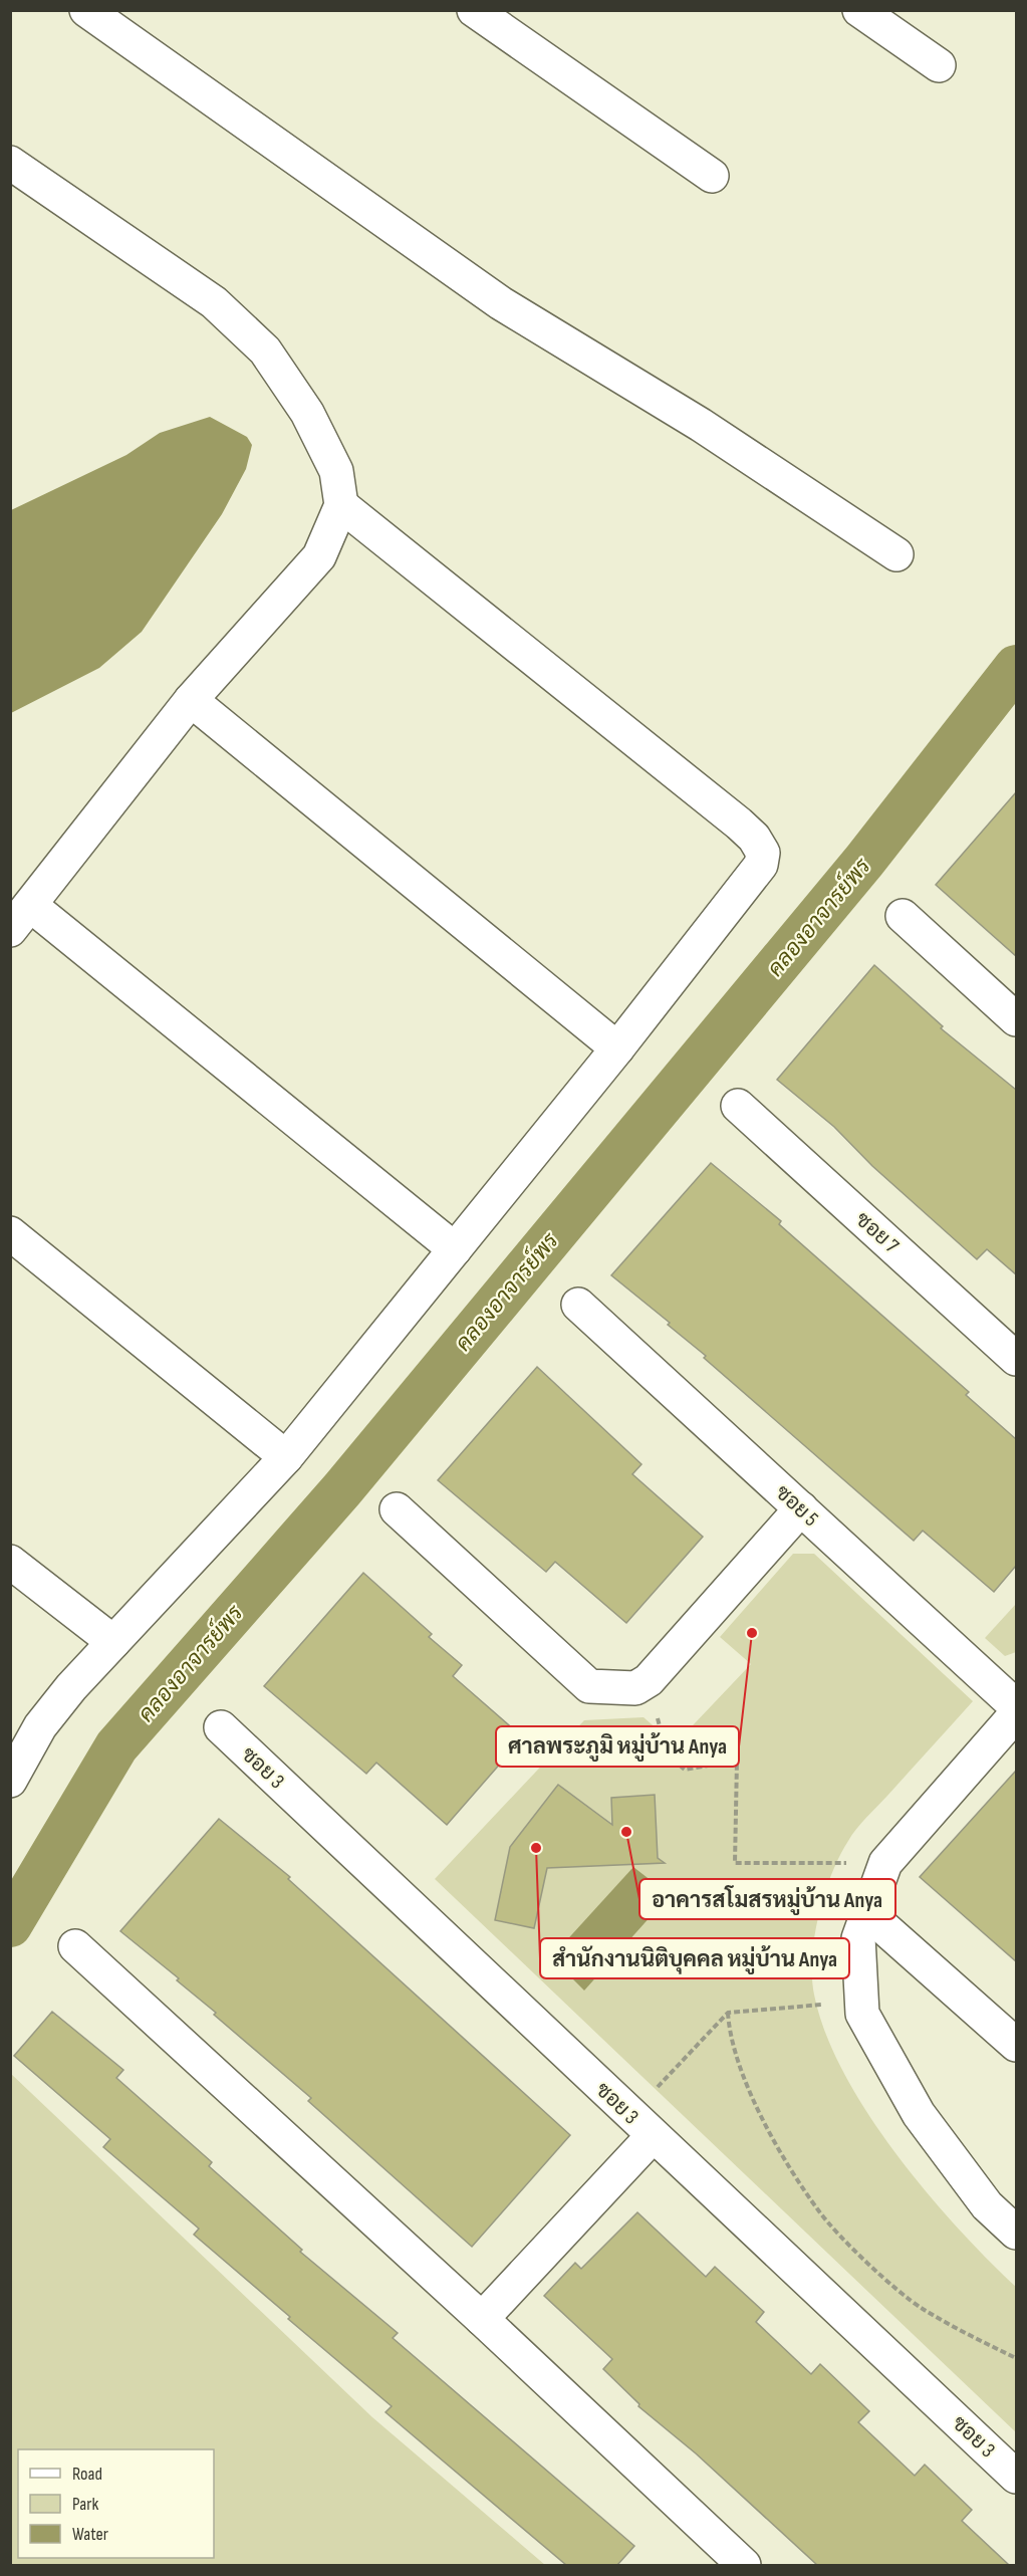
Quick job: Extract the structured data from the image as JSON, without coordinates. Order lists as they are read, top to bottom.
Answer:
{
  "streets": {
    "street": ["ซอย 7", "ซอย 5", "ซอย 3"]
  },
  "water": ["คลองอาจารย์พร"],
  "places": ["ศาลพระภูมิ หมู่บ้าน Anya", "อาคารสโมสรหมู่บ้าน Anya", "สำนักงานนิติบุคคล หมู่บ้าน Anya"],
  "legend": ["Road", "Park", "Water"]
}
